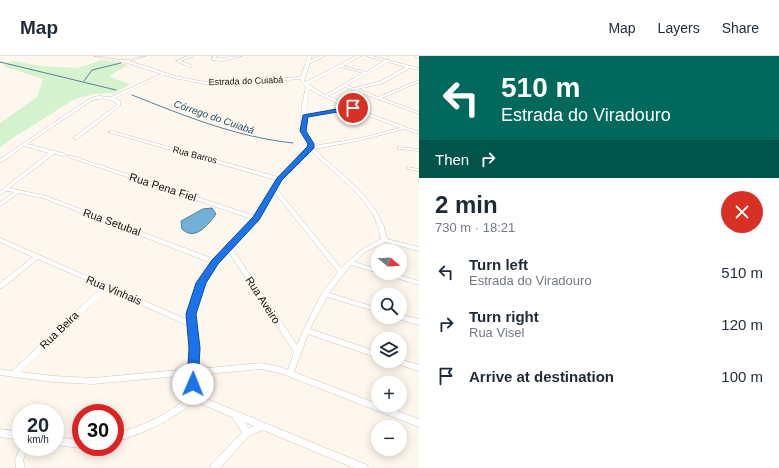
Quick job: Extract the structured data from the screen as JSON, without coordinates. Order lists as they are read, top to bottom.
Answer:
{
  "streets": {
    "street": [
      "Estrada do Cuiabá",
      "Rua Barros",
      "Rua Pena Fiel",
      "Rua Setubal",
      "Rua Vinhais",
      "Rua Aveiro",
      "Rua Beira"
    ]
  },
  "crossings": [
    ["Rua Vinhais", "Rua Beira"]
  ],
  "water": ["Córrego do Cuiabá"],
  "north": "right",
  "page": {
    "header": "Map",
    "nav": ["Map", "Layers", "Share"],
    "turn": ["510 m", "Estrada do Viradouro"],
    "then": "Then",
    "heading": ["2 min", "730 m · 18:21"],
    "map_buttons": ["+", "−"],
    "list": [
      {
        "name": "Turn left",
        "note": "Estrada do Viradouro",
        "value": "510 m"
      },
      {
        "name": "Turn right",
        "note": "Rua Visel",
        "value": "120 m"
      },
      {
        "name": "Arrive at destination",
        "value": "100 m"
      }
    ],
    "speed": "20 km/h",
    "limit": "30"
  }
}
